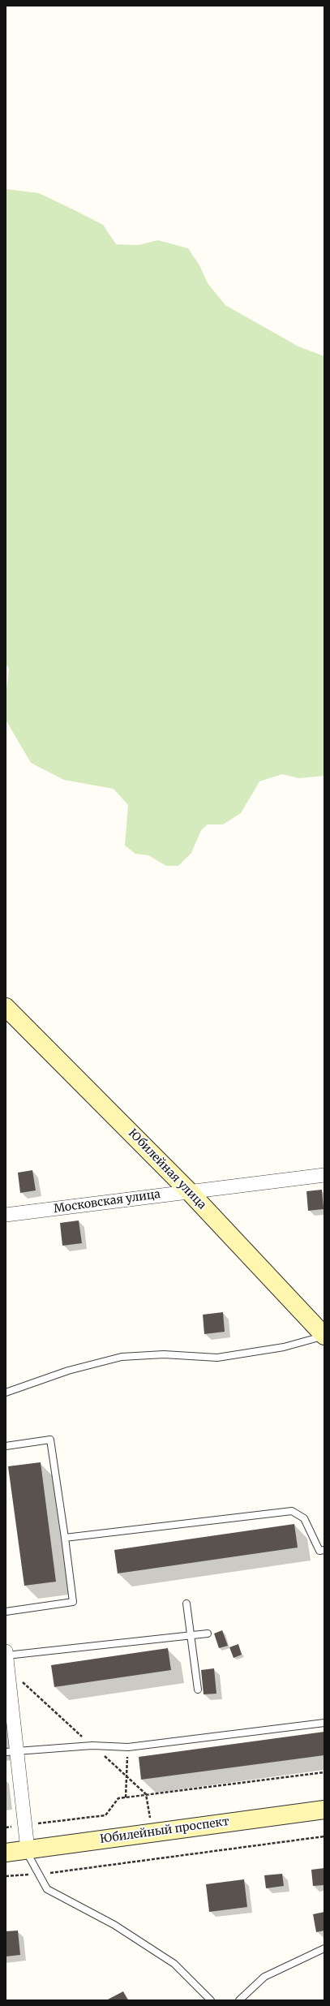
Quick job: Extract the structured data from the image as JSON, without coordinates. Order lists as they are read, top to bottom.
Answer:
{
  "streets": {
    "main road": ["Юбилейная улица", "Юбилейный проспект"],
    "street": ["Московская улица"]
  },
  "crossings": [
    ["Юбилейная улица", "Московская улица"]
  ]
}
